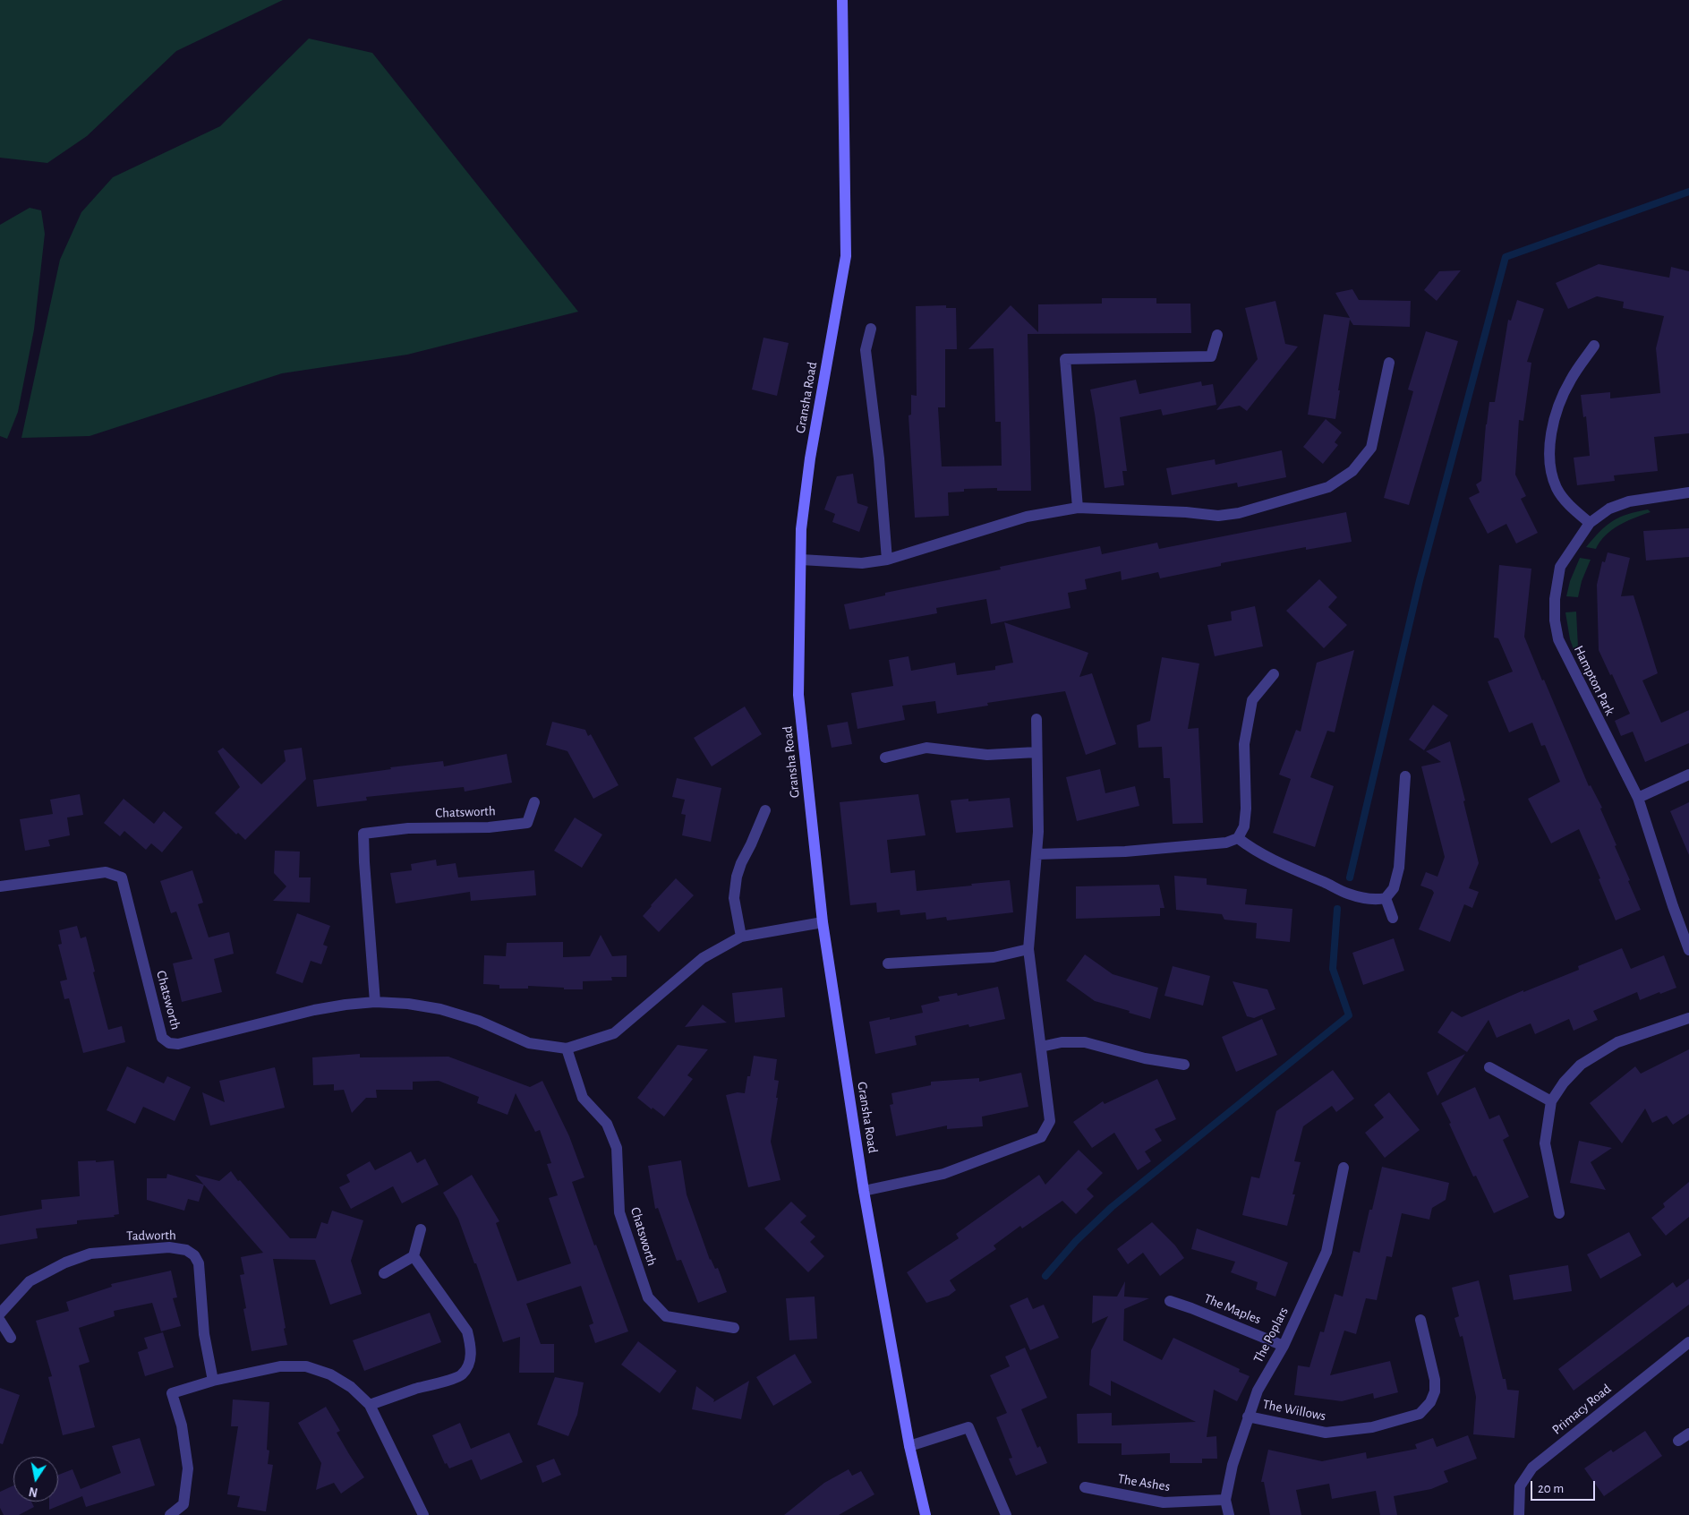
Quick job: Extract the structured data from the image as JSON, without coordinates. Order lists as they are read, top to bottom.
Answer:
{
  "streets": {
    "street": [
      "Gransha Road",
      "Hampton Park",
      "Chatsworth",
      "Tadworth",
      "The Maples",
      "The Poplars",
      "Primacy Road",
      "The Willows",
      "The Ashes"
    ]
  },
  "crossings": [
    ["Gransha Road", "Chatsworth"],
    ["The Maples", "The Poplars"],
    ["The Poplars", "The Willows"],
    ["The Poplars", "The Ashes"]
  ],
  "scale_bar": "20 m",
  "north": "bottom"
}
